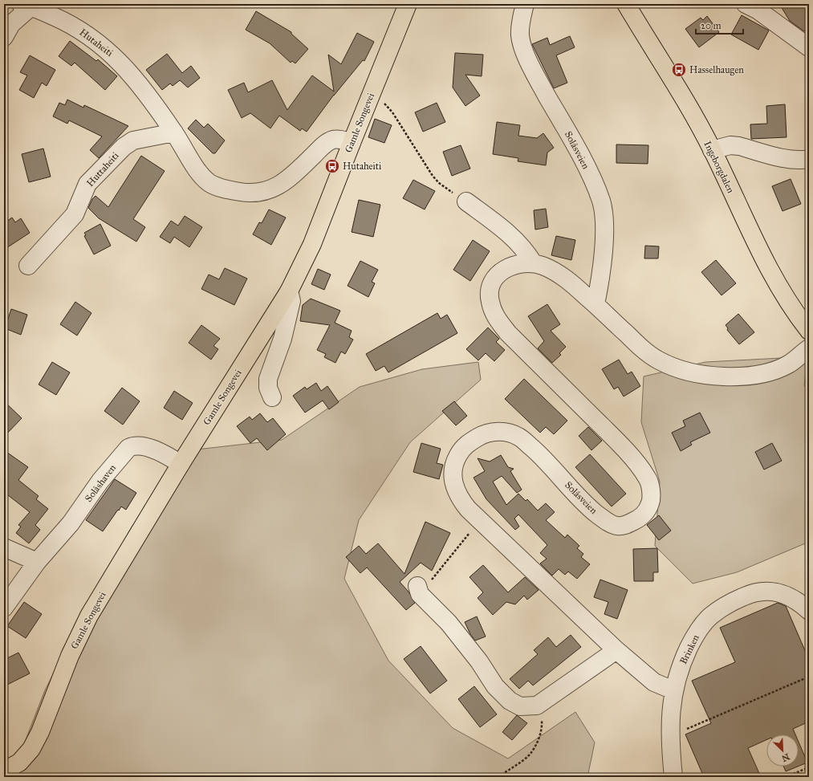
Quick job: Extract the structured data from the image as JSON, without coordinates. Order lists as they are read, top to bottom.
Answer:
{
  "streets": {
    "main road": ["Gamle Songevei", "Ingeborgdalen"],
    "street": [
      "Hutaheiti",
      "Solåsveien",
      "Huttaheiti",
      "Solåshaven",
      "Brinken"
    ]
  },
  "crossings": [
    ["Hutaheiti", "Gamle Songevei"],
    ["Hutaheiti", "Huttaheiti"],
    ["Gamle Songevei", "Solåshaven"],
    ["Solåsveien", "Brinken"]
  ],
  "places": {
    "bus stop": ["Hasselhaugen", "Hutaheiti"]
  },
  "scale_bar": "20 m",
  "north": "bottom right"
}
